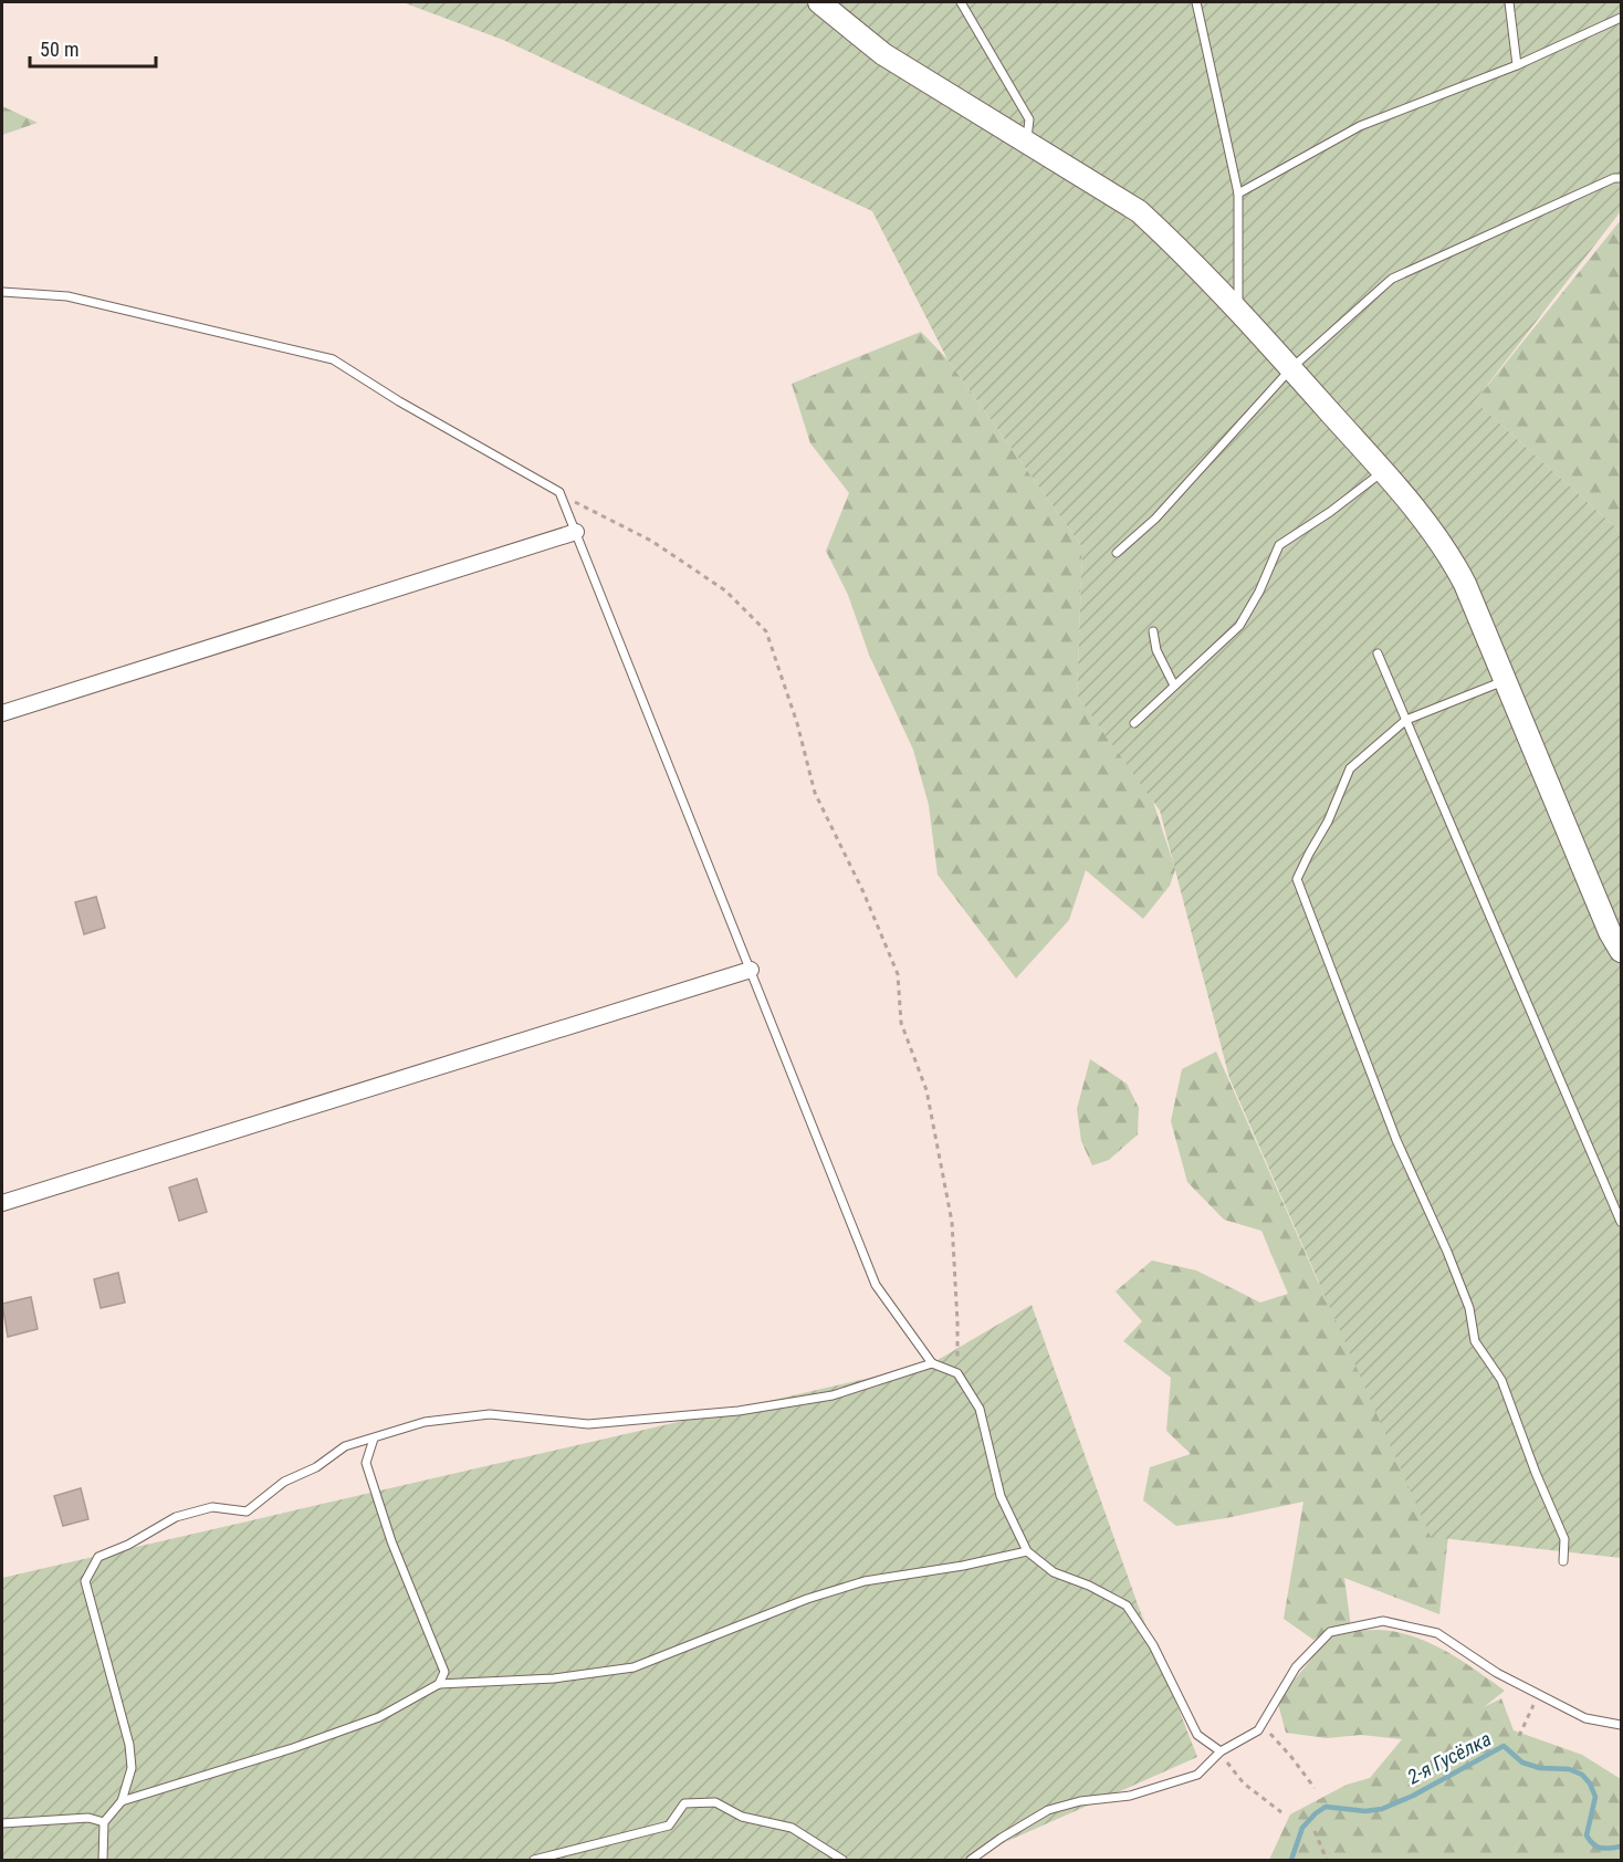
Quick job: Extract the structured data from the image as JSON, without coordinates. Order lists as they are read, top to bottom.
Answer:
{
  "water": ["2-я Гусёлка"],
  "scale_bar": "50 m"
}
